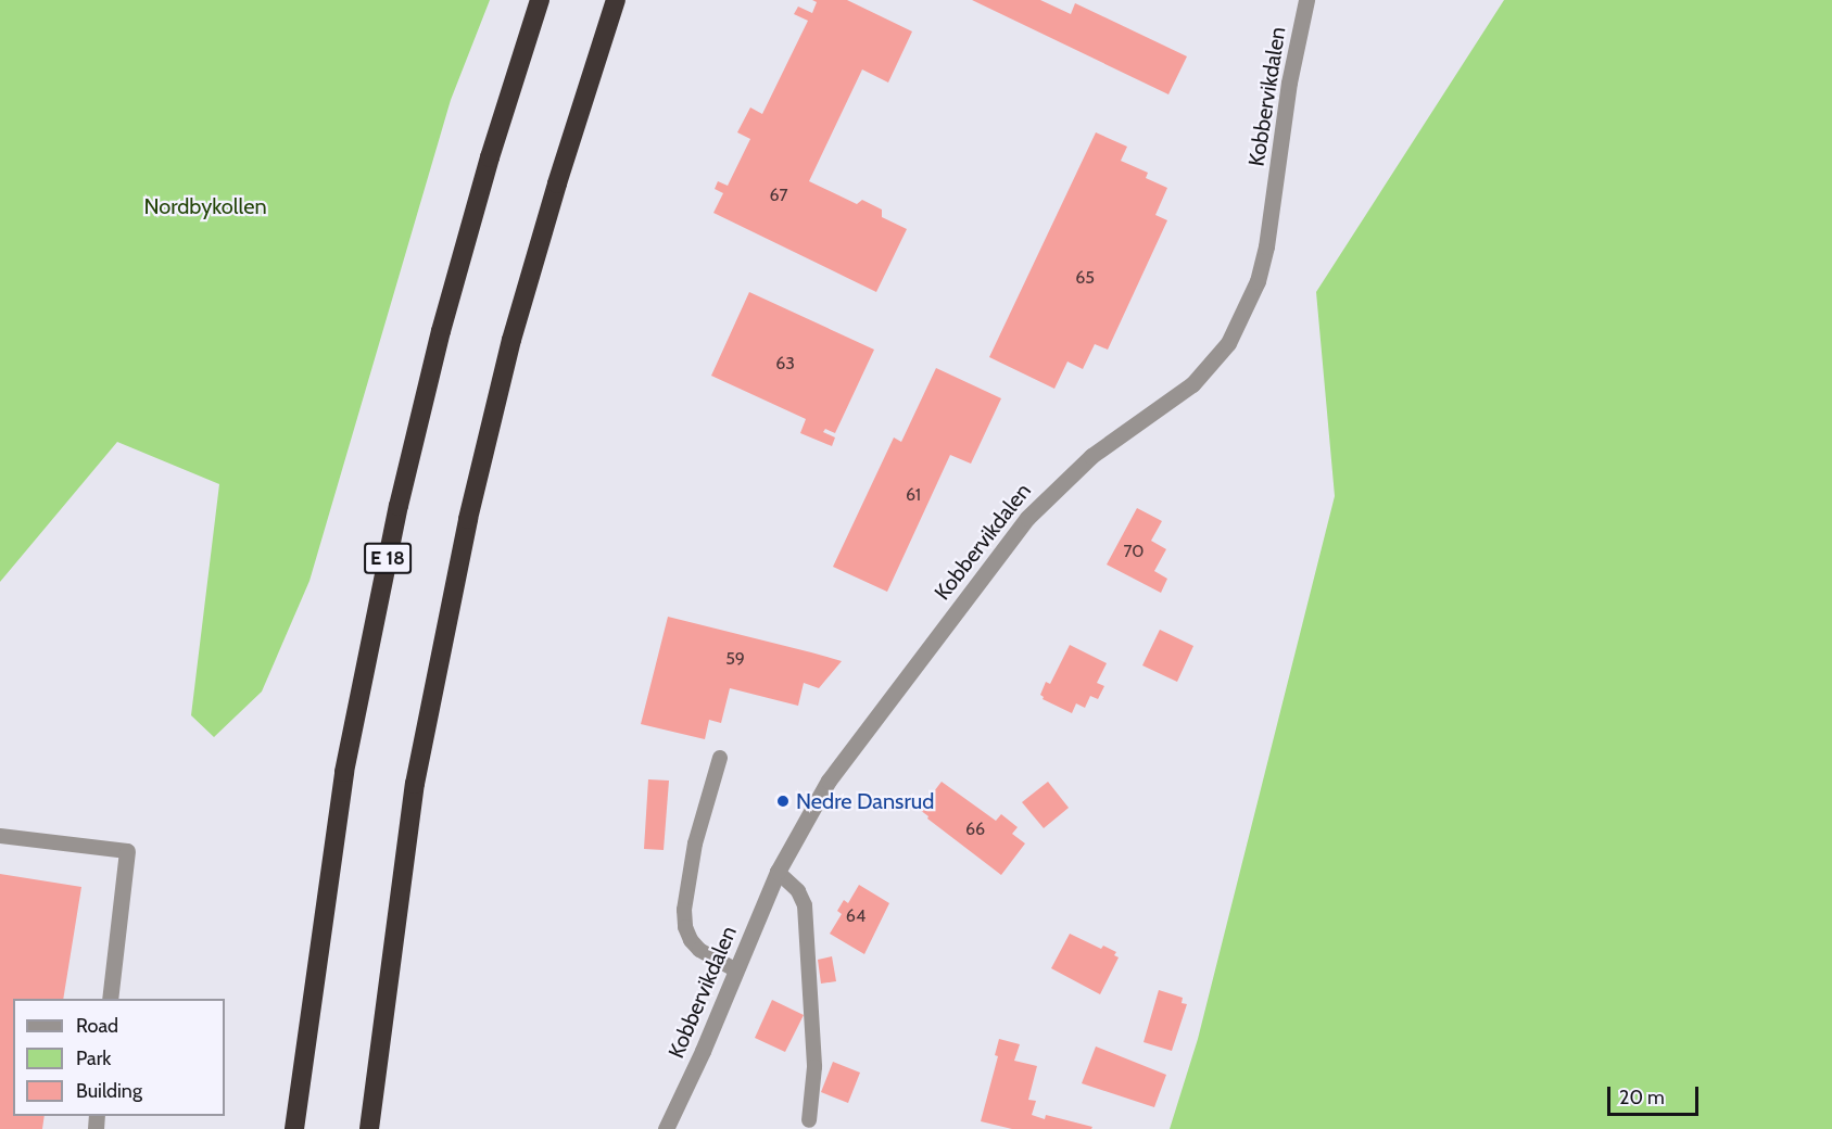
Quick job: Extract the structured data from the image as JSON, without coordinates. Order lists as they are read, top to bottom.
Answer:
{
  "streets": {
    "highway": ["E 18"],
    "street": ["Kobbervikdalen"]
  },
  "parks": ["Nordbykollen"],
  "places": ["Nedre Dansrud"],
  "house_numbers": [
    "67",
    "65",
    "63",
    "61",
    "70",
    "59",
    "66",
    "64"
  ],
  "legend": ["Road", "Park", "Building"],
  "scale_bar": "20 m"
}
